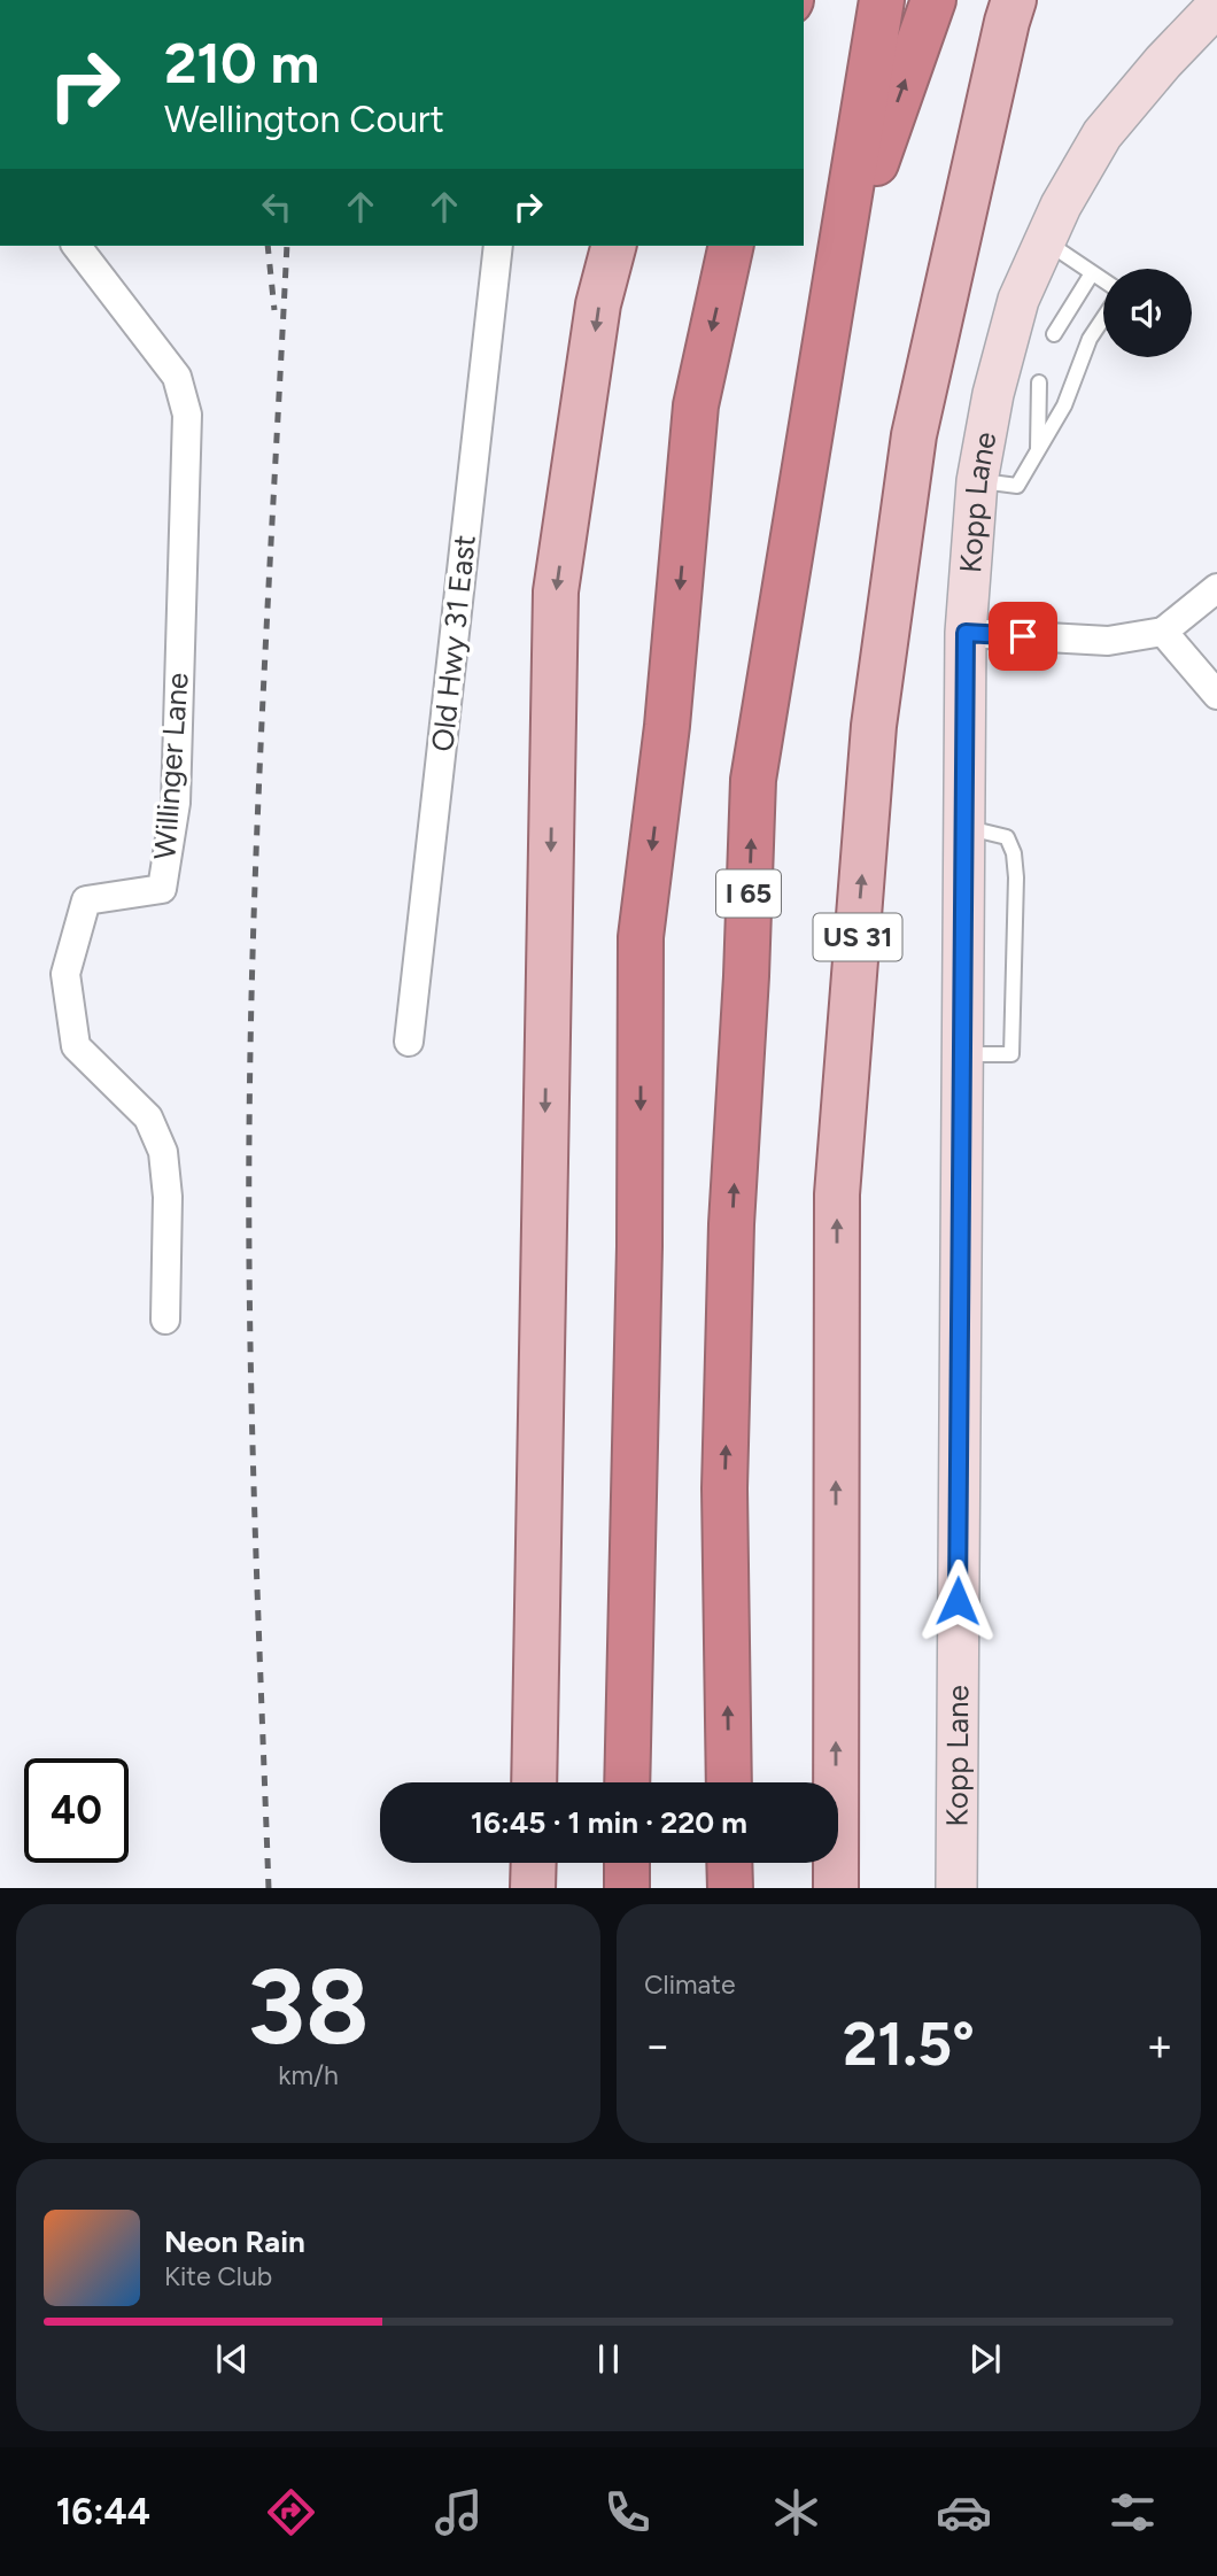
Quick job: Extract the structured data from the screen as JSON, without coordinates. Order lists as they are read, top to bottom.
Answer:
{
  "streets": {
    "highway": ["I 65"],
    "main road": ["US 31"],
    "street": ["Kopp Lane", "Old Hwy 31 East", "Willinger Lane"]
  },
  "page": {
    "turn": ["210 m", "Wellington Court"],
    "limit": "40",
    "trip": "16:45 · 1 min · 220 m",
    "tile": [
      ["38", "km/h"],
      "Climate"
    ],
    "heat": ["−", "21.5°", "+"],
    "song": ["Neon Rain", "Kite Club"],
    "tabs": "16:44"
  }
}
